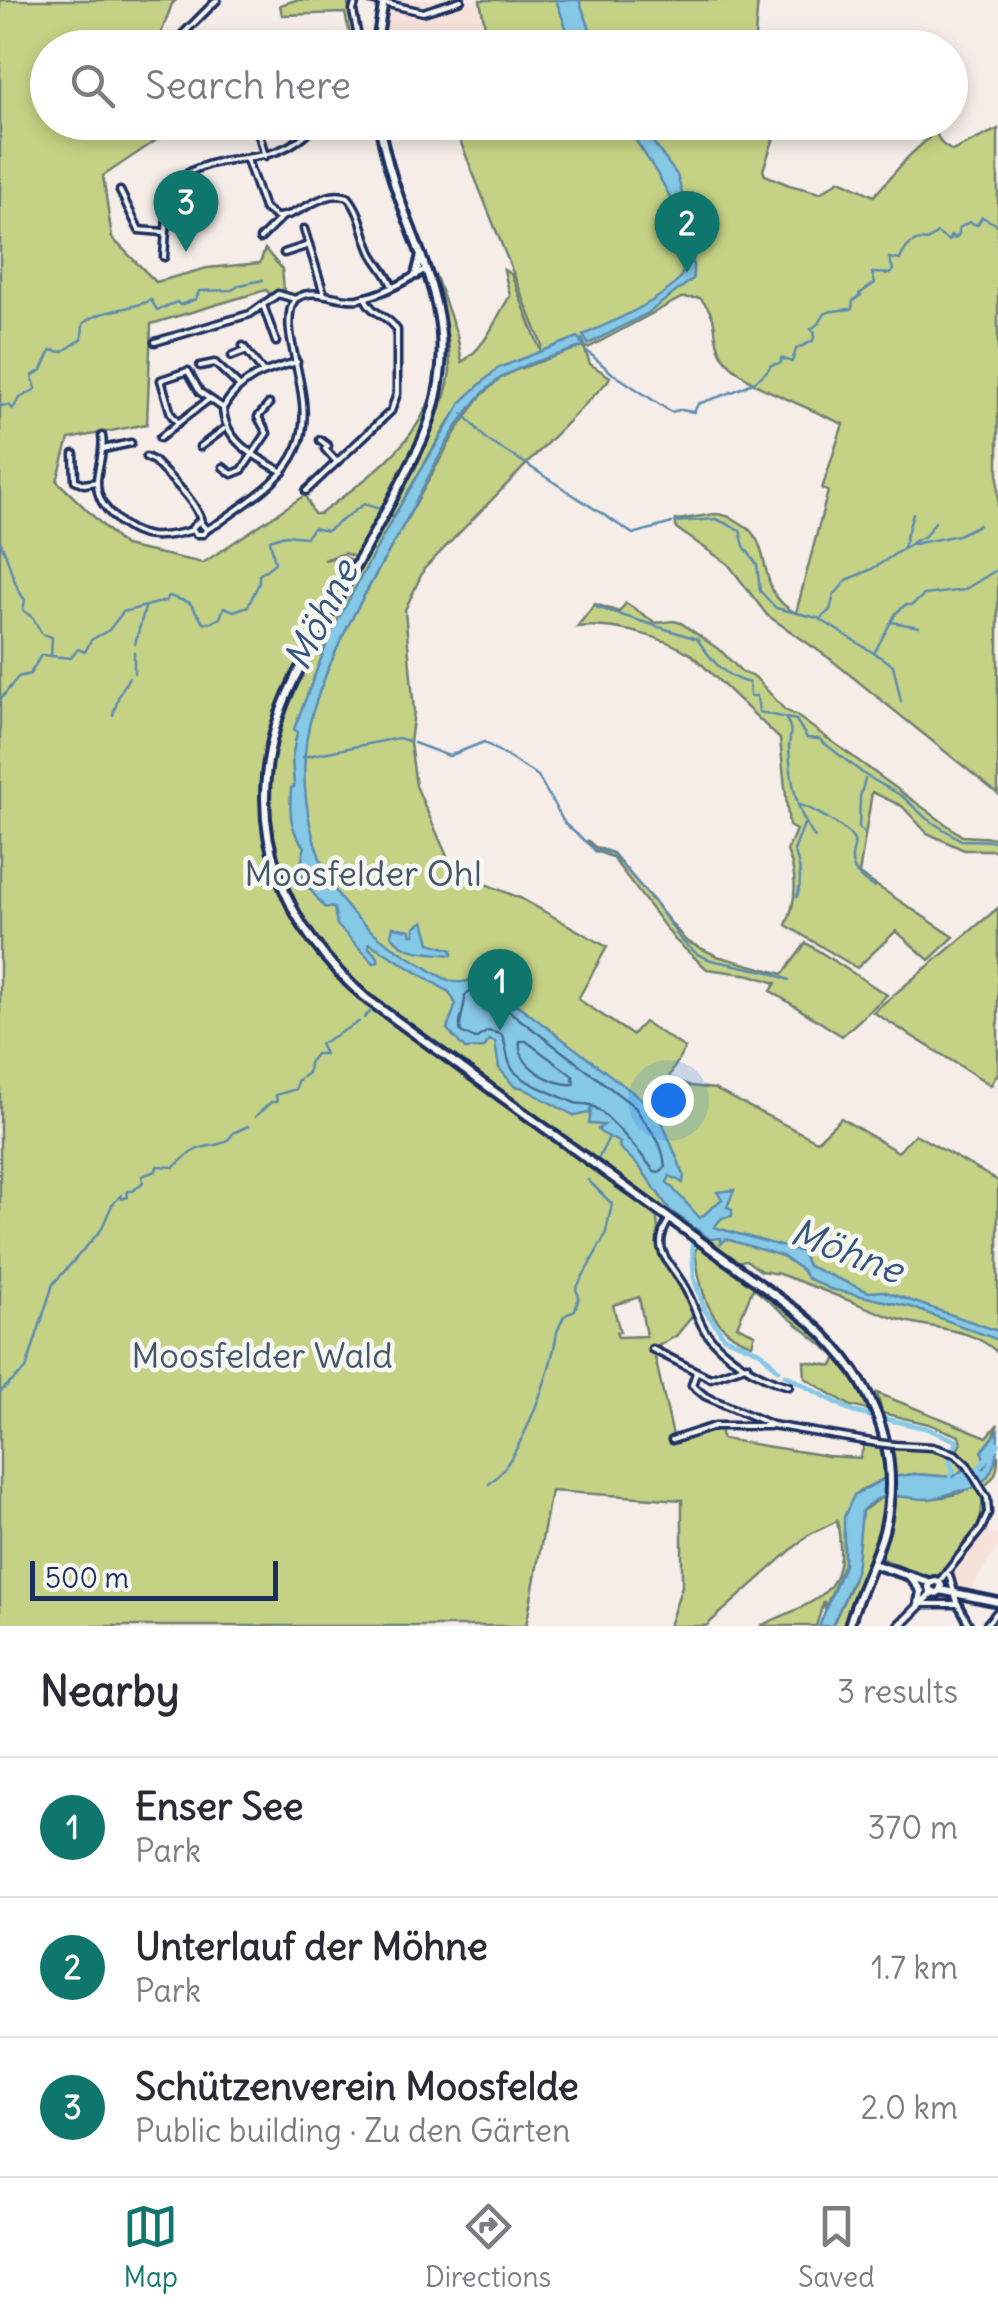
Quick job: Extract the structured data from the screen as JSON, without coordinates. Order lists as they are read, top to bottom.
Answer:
{
  "water": ["Möhne"],
  "parks": ["Moosfelder Ohl", "Moosfelder Wald"],
  "scale_bar": "500 m",
  "page": {
    "search": "Search here",
    "pins": ["3", "2", "1"],
    "scale": "500 m",
    "heading": ["Nearby", "3 results"],
    "list": [
      {
        "mark": "1",
        "name": "Enser See",
        "note": "Park",
        "value": "370 m"
      },
      {
        "mark": "2",
        "name": "Unterlauf der Möhne",
        "note": "Park",
        "value": "1.7 km"
      },
      {
        "mark": "3",
        "name": "Schützenverein Moosfelde",
        "note": "Public building · Zu den Gärten",
        "value": "2.0 km"
      }
    ],
    "nav": ["Map", "Directions", "Saved"]
  }
}
